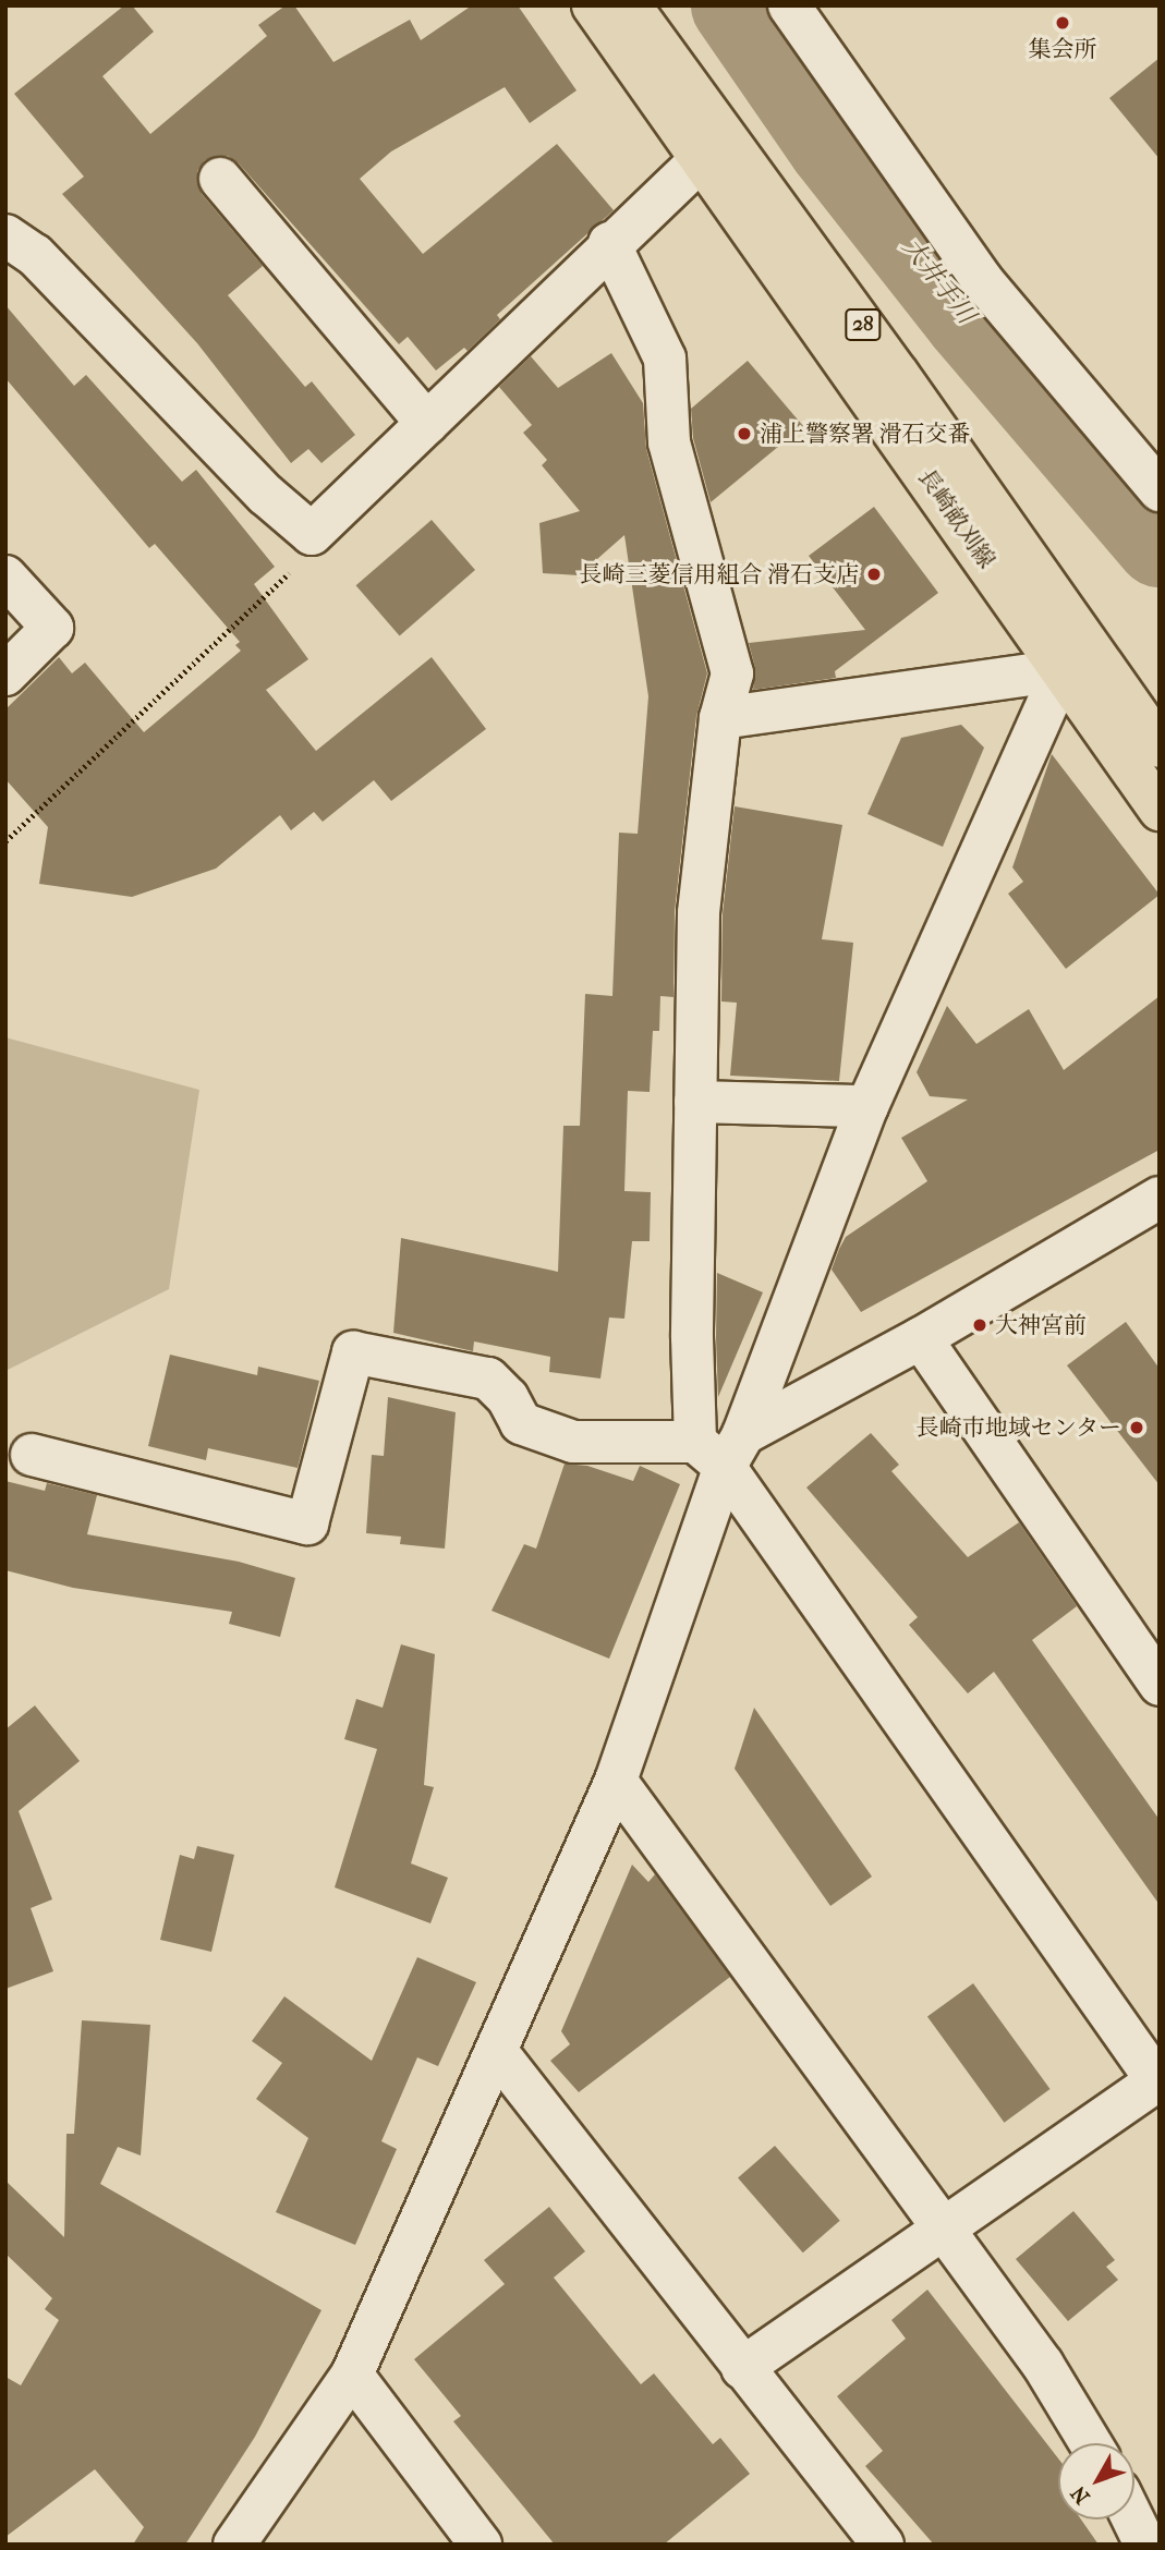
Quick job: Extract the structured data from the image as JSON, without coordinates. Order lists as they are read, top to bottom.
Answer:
{
  "streets": {
    "main road": ["28", "長崎畝刈線"]
  },
  "water": ["大井手川"],
  "places": [
    "集会所",
    "浦上警察署 滑石交番",
    "長崎三菱信用組合 滑石支店",
    "大神宮前",
    "長崎市地域センター"
  ],
  "north": "bottom left"
}
